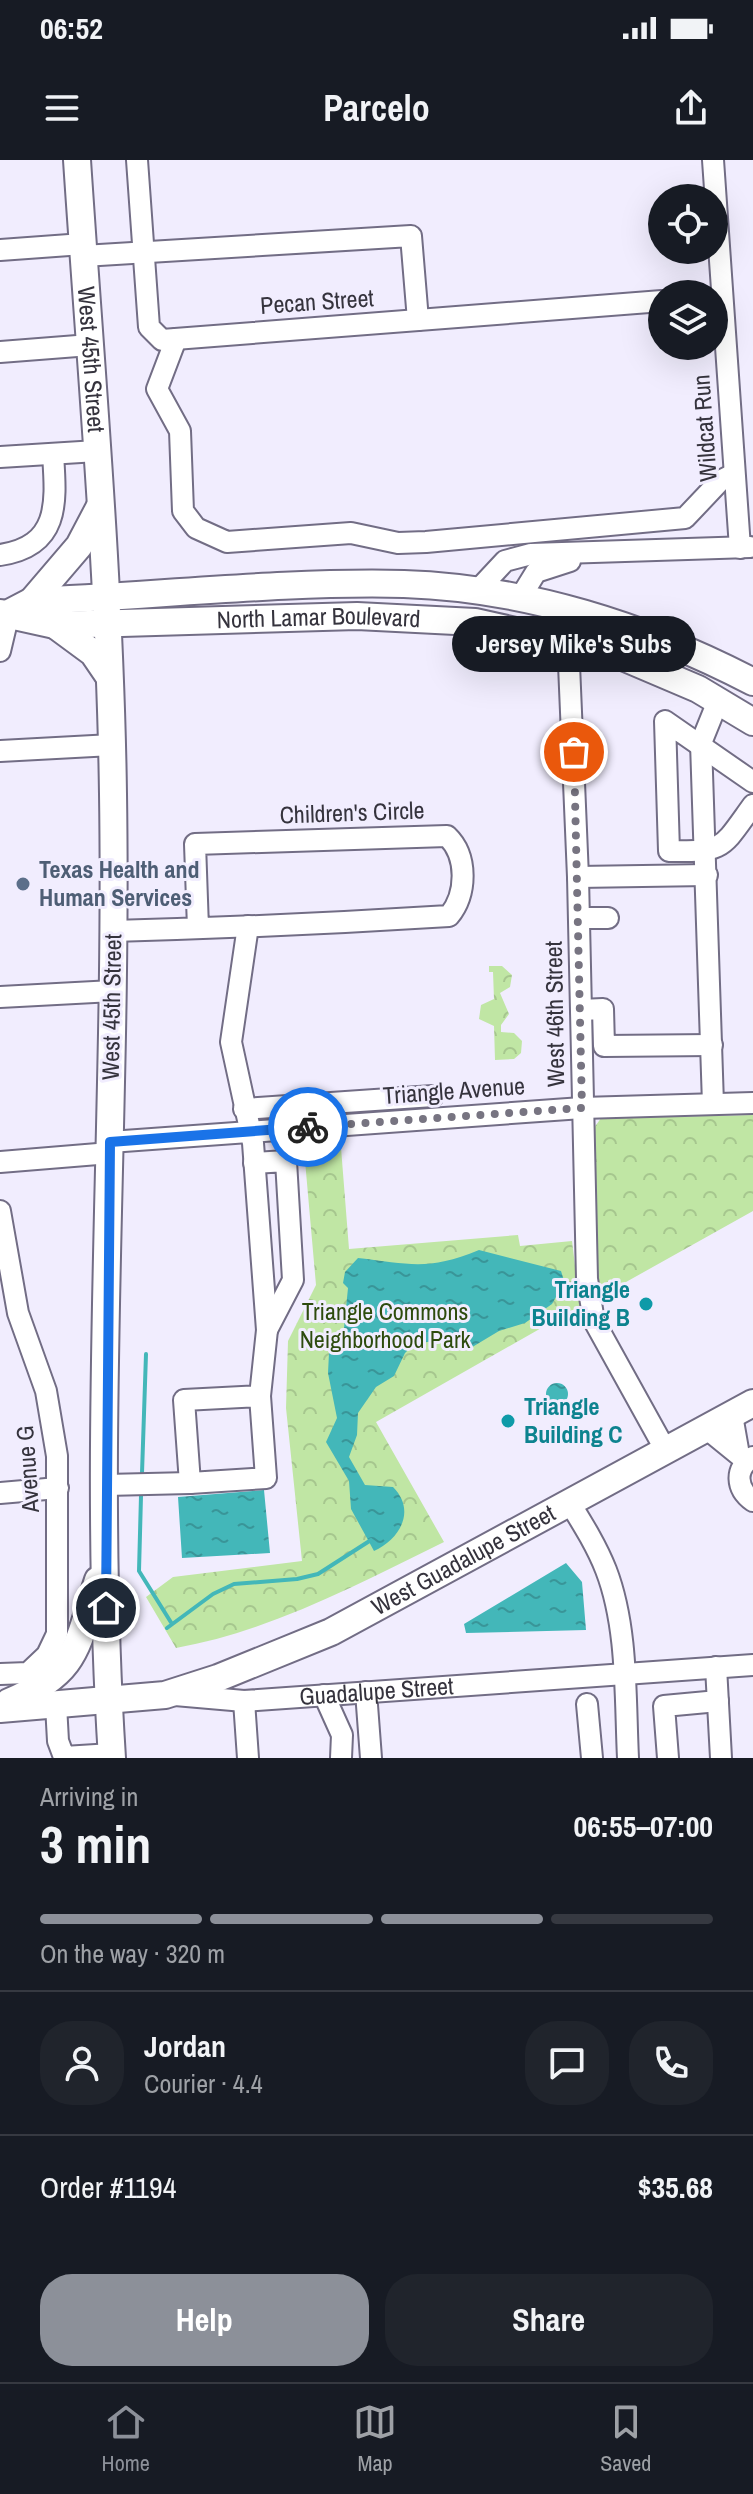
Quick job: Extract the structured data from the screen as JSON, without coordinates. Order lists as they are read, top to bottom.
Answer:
{
  "streets": {
    "main road": [
      "West 45th Street",
      "North Lamar Boulevard",
      "West Guadalupe Street",
      "Guadalupe Street"
    ],
    "street": [
      "Pecan Street",
      "Wildcat Run",
      "Children's Circle",
      "West 46th Street",
      "Triangle Avenue",
      "Avenue G"
    ]
  },
  "crossings": [
    ["West 45th Street", "North Lamar Boulevard"],
    ["West 45th Street", "Children's Circle"],
    ["West 45th Street", "Triangle Avenue"],
    ["West 45th Street", "Guadalupe Street"],
    ["North Lamar Boulevard", "West 46th Street"],
    ["West 46th Street", "Triangle Avenue"],
    ["West 46th Street", "West Guadalupe Street"],
    ["West Guadalupe Street", "Guadalupe Street"]
  ],
  "parks": ["Triangle Commons Neighborhood Park"],
  "places": [
    "Jersey Mike's Subs",
    "Texas Health and Human Services",
    "Triangle Building B",
    "Triangle Building C"
  ],
  "page": {
    "status": "06:52",
    "header": "Parcelo",
    "bubble": "Jersey Mike's Subs",
    "heading": ["3 min", "Arriving in", "06:55–07:00"],
    "panel": [
      "Jordan",
      "Courier · 4.4",
      "Order #1194",
      "$35.68"
    ],
    "bar": "On the way · 320 m",
    "buttons": ["Help", "Share"],
    "tabs": ["Home", "Map", "Saved"]
  }
}
